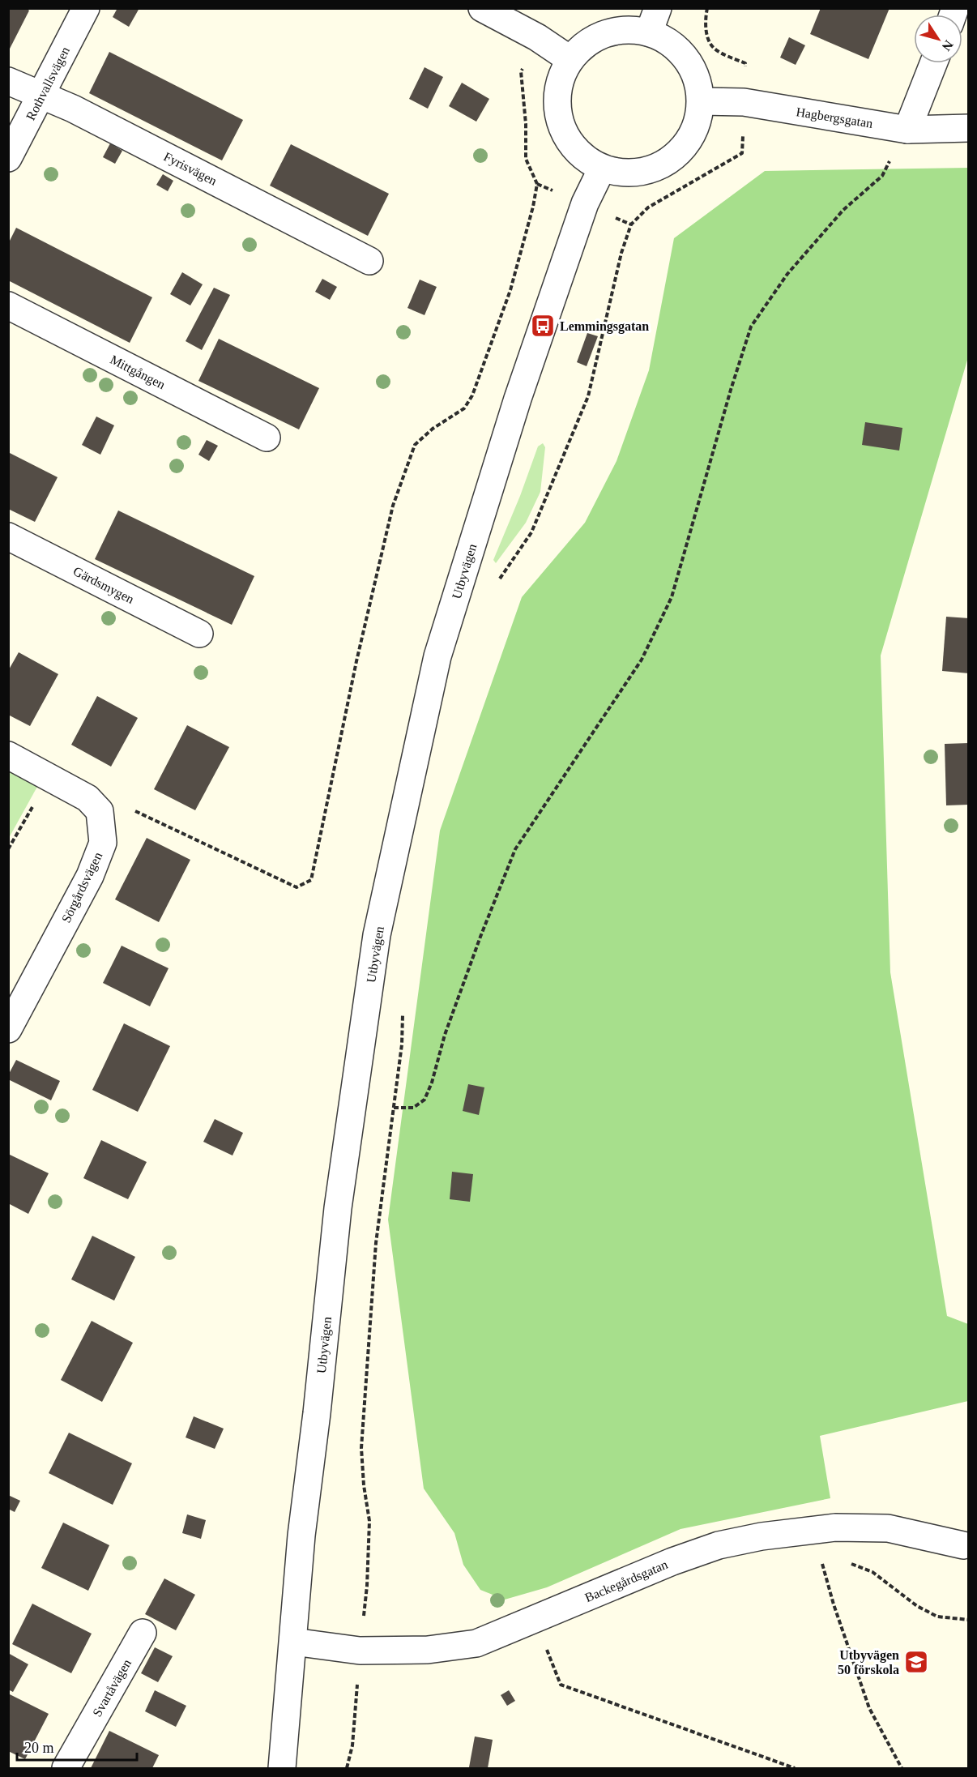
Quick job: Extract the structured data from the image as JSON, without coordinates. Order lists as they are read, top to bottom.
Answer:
{
  "streets": {
    "street": [
      "Rothvallsvägen",
      "Hagbergsgatan",
      "Fyrisvägen",
      "Mittgången",
      "Utbyvägen",
      "Gärdsmygen",
      "Sörgårdsvägen",
      "Backegårdsgatan",
      "Svartåvägen"
    ]
  },
  "crossings": [
    ["Rothvallsvägen", "Fyrisvägen"],
    ["Hagbergsgatan", "Utbyvägen"],
    ["Utbyvägen", "Backegårdsgatan"]
  ],
  "places": {
    "bus stop": ["Lemmingsgatan"],
    "school or university": ["Utbyvägen 50 förskola"]
  },
  "scale_bar": "20 m",
  "north": "bottom right"
}
